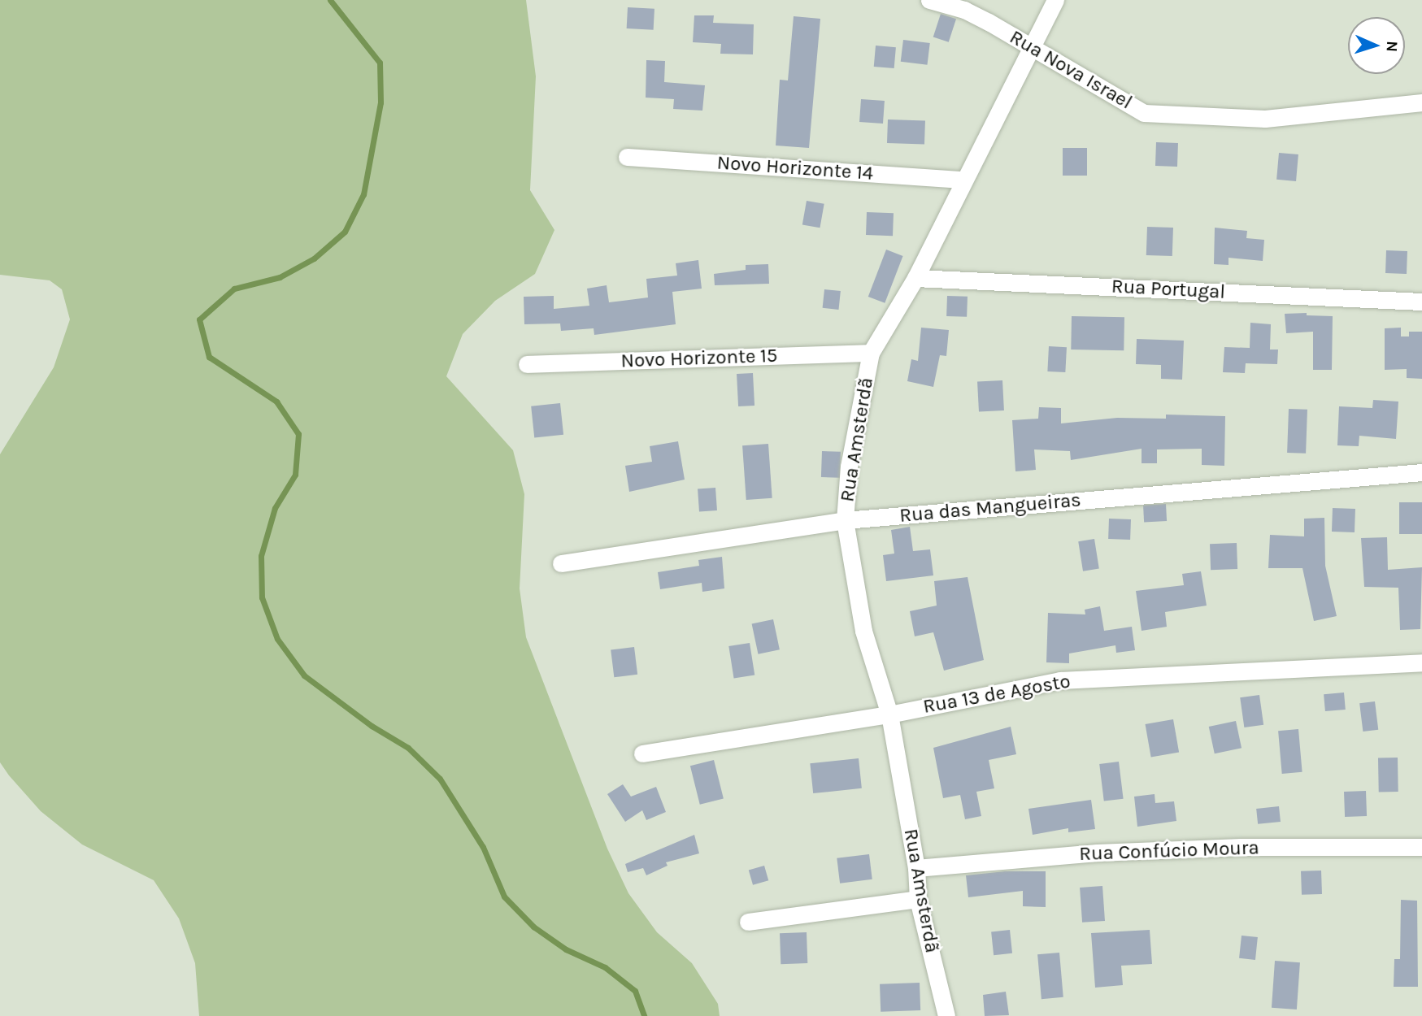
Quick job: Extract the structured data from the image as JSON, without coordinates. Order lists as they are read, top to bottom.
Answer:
{
  "streets": {
    "street": [
      "Rua Nova Israel",
      "Novo Horizonte 14",
      "Rua Portugal",
      "Novo Horizonte 15",
      "Rua Amsterdã",
      "Rua das Mangueiras",
      "Rua 13 de Agosto",
      "Rua Confúcio Moura"
    ]
  },
  "crossings": [
    ["Rua Nova Israel", "Rua Amsterdã"],
    ["Novo Horizonte 14", "Rua Amsterdã"],
    ["Rua Portugal", "Rua Amsterdã"],
    ["Novo Horizonte 15", "Rua Amsterdã"],
    ["Rua Amsterdã", "Rua das Mangueiras"],
    ["Rua Amsterdã", "Rua 13 de Agosto"],
    ["Rua Amsterdã", "Rua Confúcio Moura"]
  ],
  "north": "right"
}
